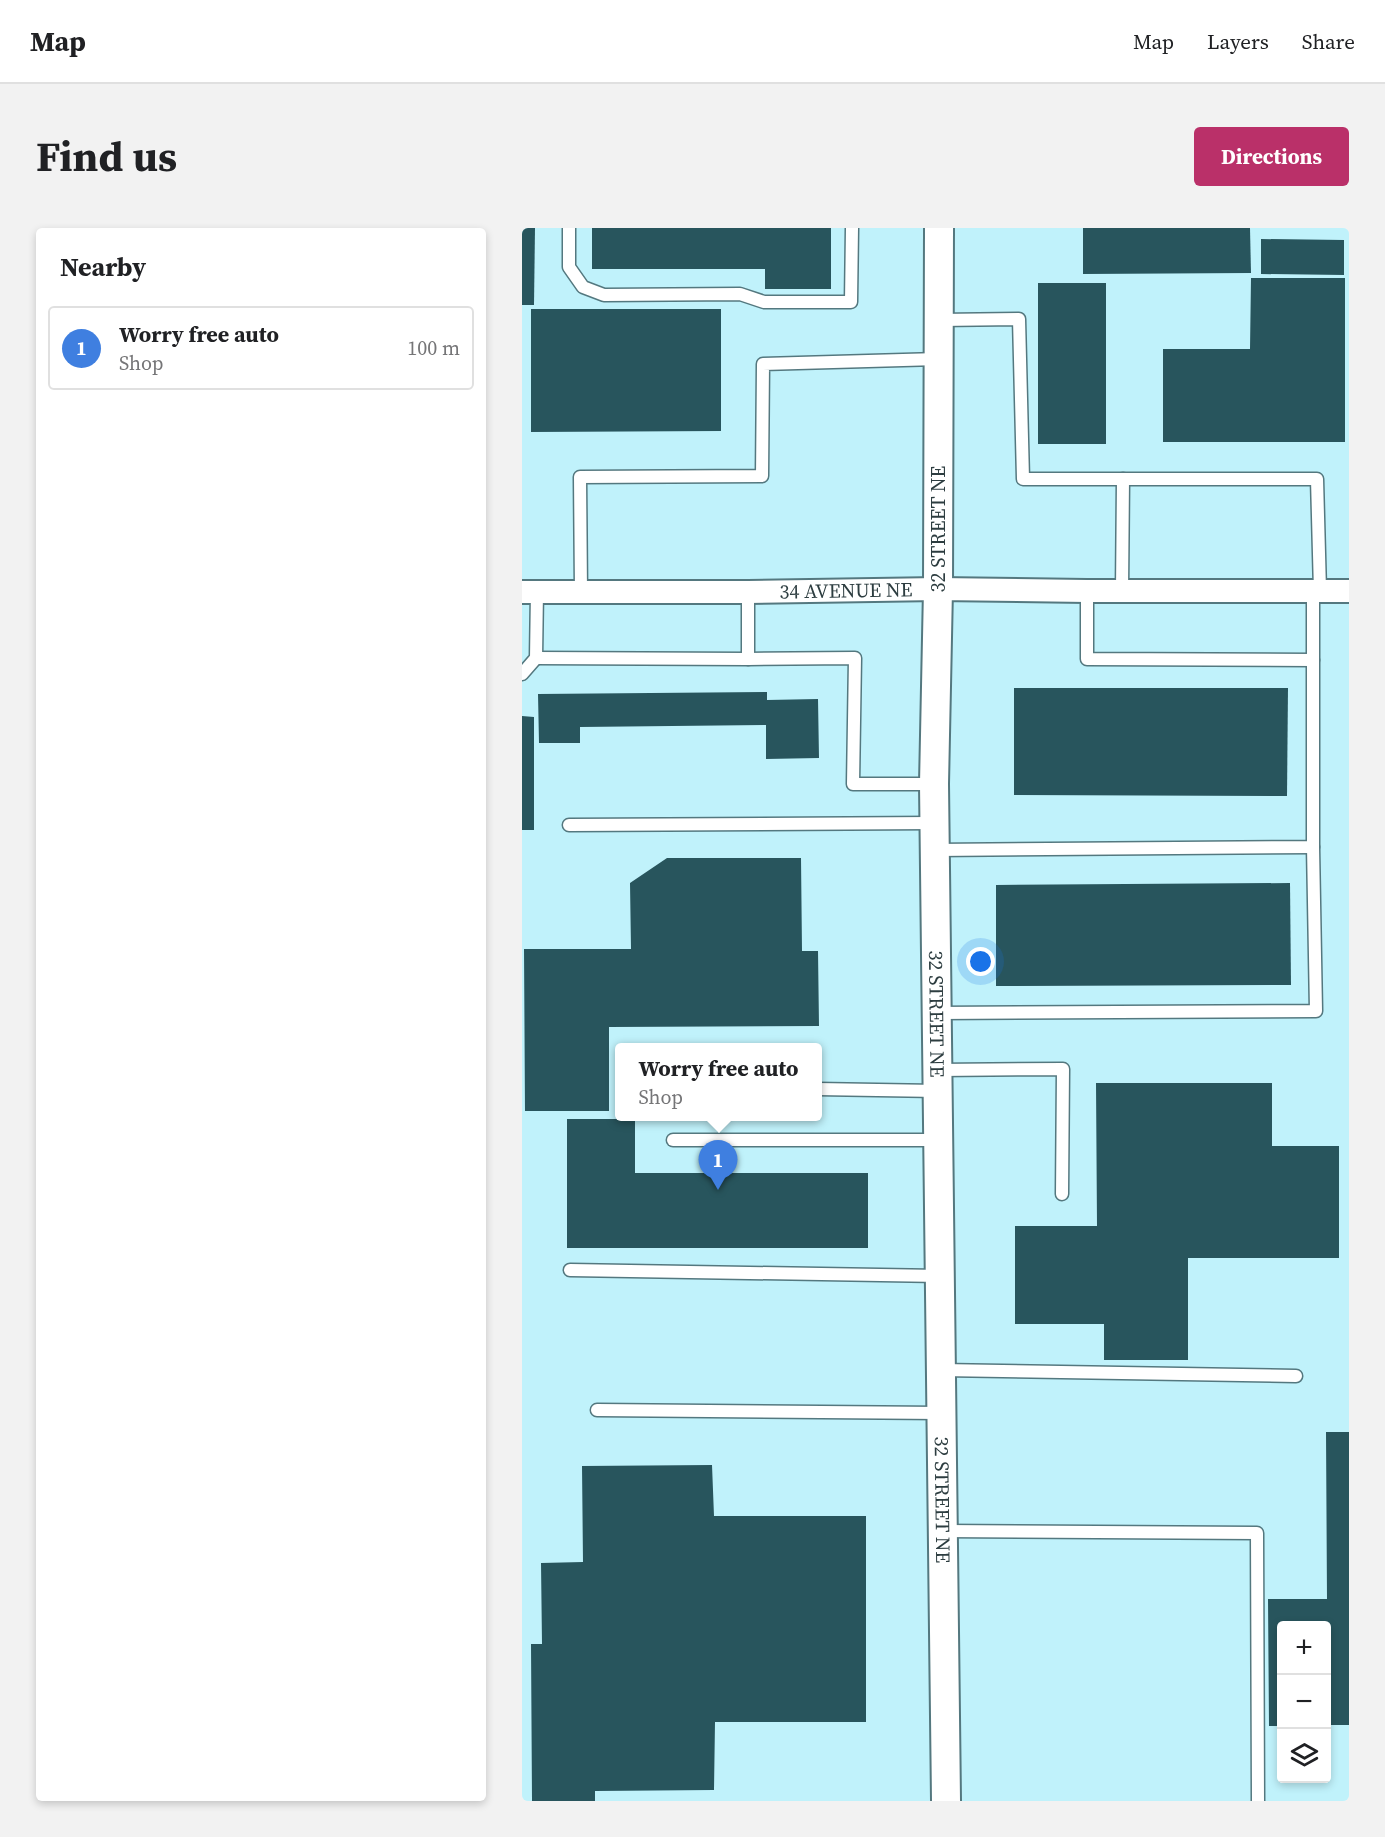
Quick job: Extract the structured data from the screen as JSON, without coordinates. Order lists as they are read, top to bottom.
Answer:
{
  "streets": {
    "street": ["32 STREET NE", "34 AVENUE NE"]
  },
  "crossings": [
    ["32 STREET NE", "34 AVENUE NE"]
  ],
  "page": {
    "header": "Map",
    "nav": ["Map", "Layers", "Share"],
    "title": "Find us",
    "buttons": "Directions",
    "heading": "Nearby",
    "list": [
      {
        "mark": "1",
        "name": "Worry free auto",
        "note": "Shop",
        "value": "100 m"
      }
    ],
    "popup": ["Worry free auto", "Shop"],
    "pins": "1",
    "map_buttons": ["+", "−"]
  }
}
